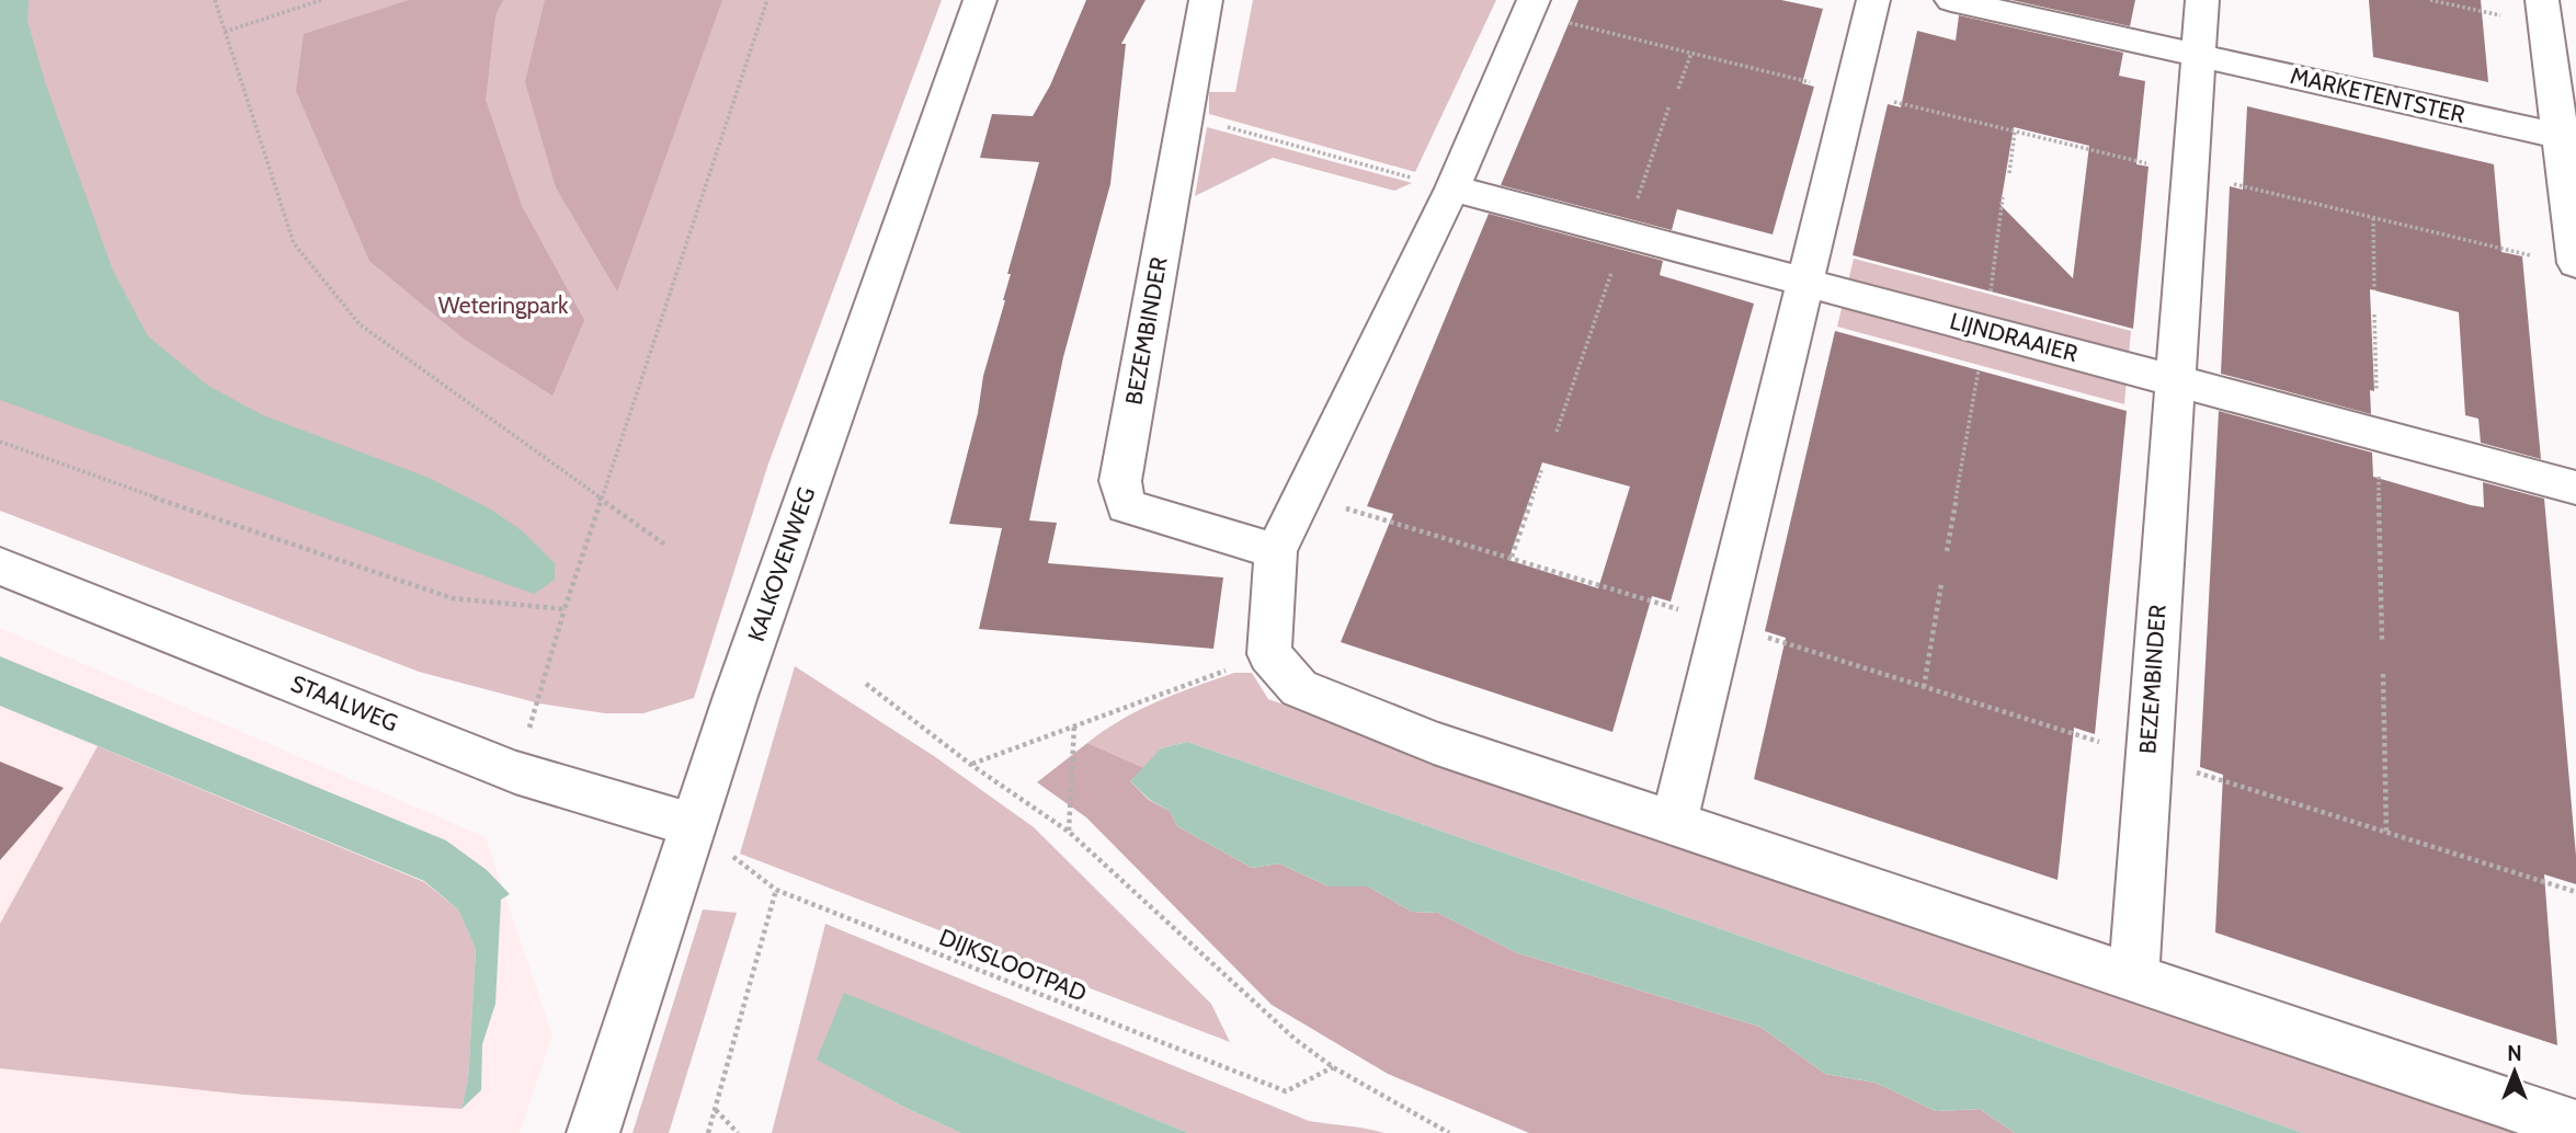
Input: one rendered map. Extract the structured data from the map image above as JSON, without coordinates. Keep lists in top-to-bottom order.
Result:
{
  "streets": {
    "street": [
      "MARKETENTSTER",
      "BEZEMBINDER",
      "LIJNDRAAIER",
      "KALKOVENWEG",
      "STAALWEG"
    ],
    "path": ["DIJKSLOOTPAD"]
  },
  "crossings": [
    ["BEZEMBINDER", "LIJNDRAAIER"],
    ["KALKOVENWEG", "STAALWEG"],
    ["KALKOVENWEG", "DIJKSLOOTPAD"],
    ["STAALWEG", "DIJKSLOOTPAD"]
  ],
  "parks": ["Weteringpark"],
  "north": "top"
}
